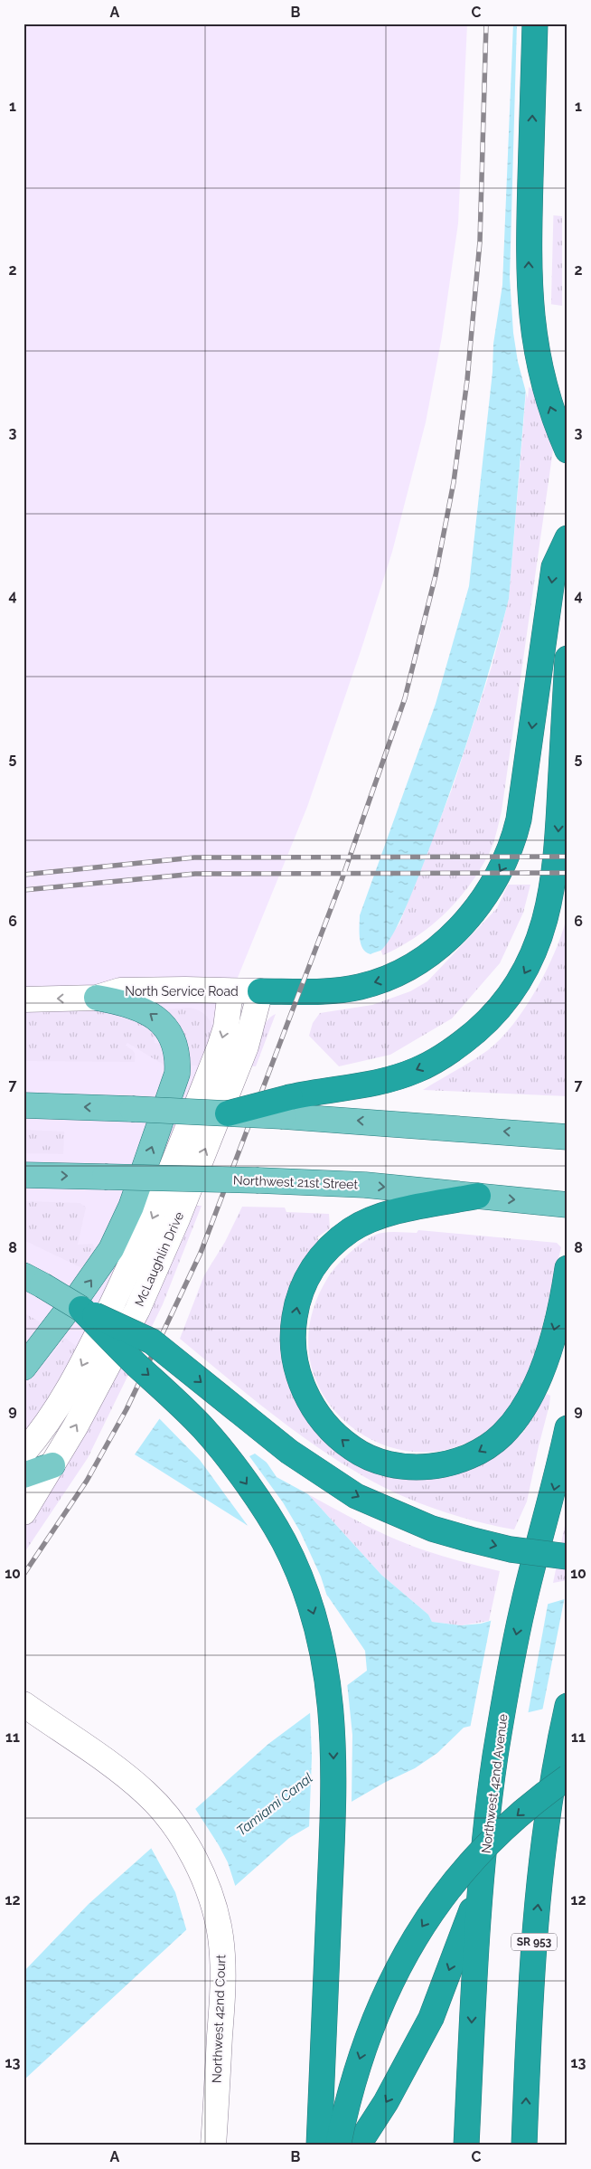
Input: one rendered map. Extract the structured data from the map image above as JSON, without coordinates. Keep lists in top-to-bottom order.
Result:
{
  "streets": {
    "highway": ["Northwest 42nd Avenue", "SR 953"],
    "main road": ["Northwest 21st Street"],
    "street": ["North Service Road", "McLaughlin Drive", "Northwest 42nd Court"]
  },
  "crossings": [
    ["North Service Road", "McLaughlin Drive"]
  ],
  "water": ["Tamiami Canal"],
  "grid": {
    "columns": ["A", "B", "C"],
    "rows": [
      "1",
      "2",
      "3",
      "4",
      "5",
      "6",
      "7",
      "8",
      "9",
      "10",
      "11",
      "12",
      "13"
    ]
  }
}
